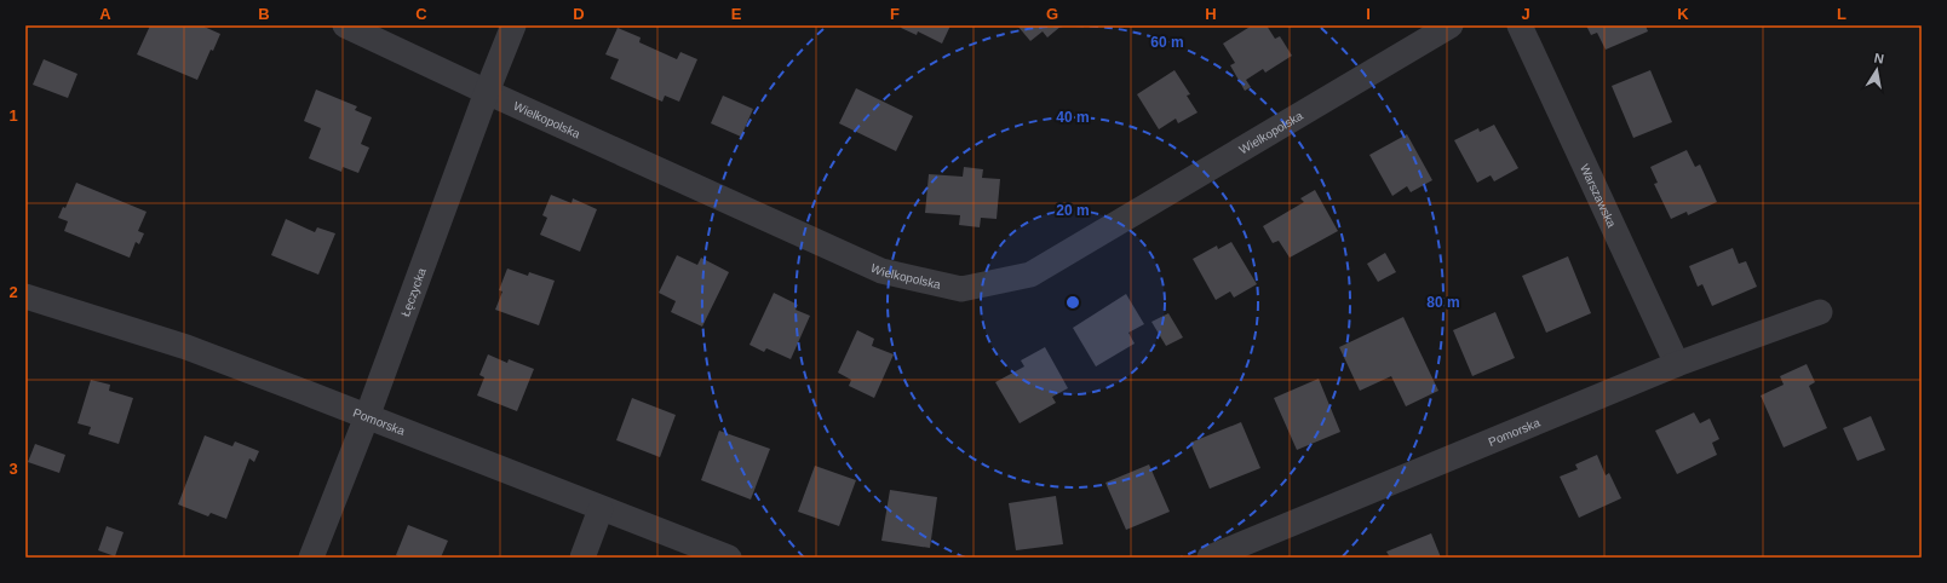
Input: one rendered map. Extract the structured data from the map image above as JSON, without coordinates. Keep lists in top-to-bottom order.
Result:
{
  "streets": {
    "street": [
      "Wielkopolska",
      "Warszawska",
      "Łęczycka",
      "Pomorska"
    ]
  },
  "crossings": [
    ["Wielkopolska", "Łęczycka"],
    ["Warszawska", "Pomorska"],
    ["Łęczycka", "Pomorska"]
  ],
  "north": "top",
  "grid": {
    "columns": [
      "A",
      "B",
      "C",
      "D",
      "E",
      "F",
      "G",
      "H",
      "I",
      "J",
      "K",
      "L"
    ],
    "rows": ["1", "2", "3"]
  },
  "rings": [
    "60 m",
    "40 m",
    "20 m",
    "80 m"
  ]
}
